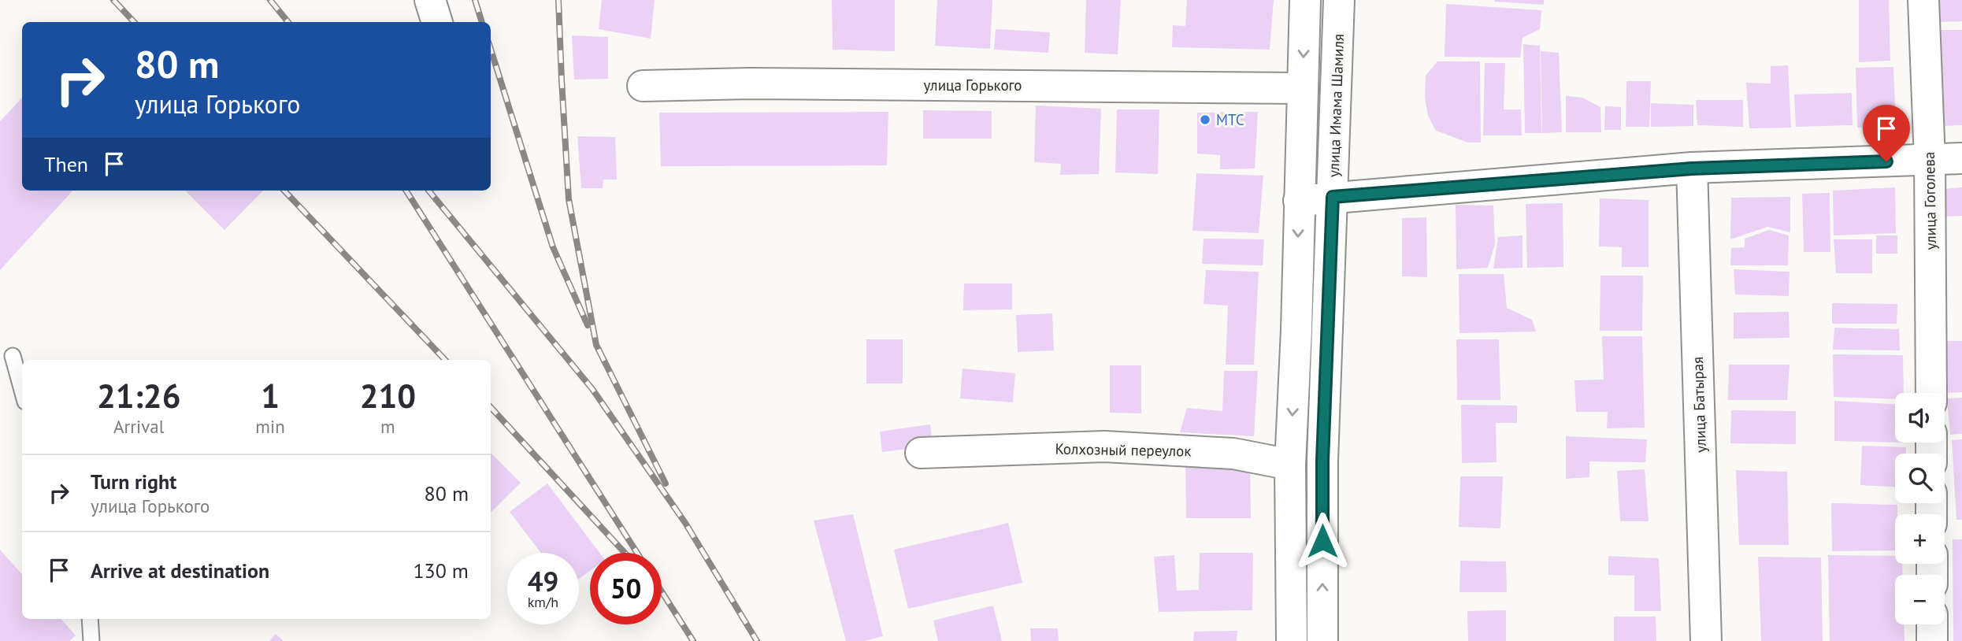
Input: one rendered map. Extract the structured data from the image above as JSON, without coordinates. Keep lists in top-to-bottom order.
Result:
{
  "streets": {
    "street": [
      "улица Горького",
      "улица Имама Шамиля",
      "улица Гоголева",
      "улица Батырая",
      "Колхозный переулок"
    ]
  },
  "places": ["МТС"],
  "page": {
    "turn": ["80 m", "улица Горького"],
    "then": "Then",
    "eta": [
      "21:26",
      "Arrival",
      "1",
      "min",
      "210",
      "m"
    ],
    "map_buttons": ["+", "−"],
    "list": [
      {
        "name": "Turn right",
        "note": "улица Горького",
        "value": "80 m"
      },
      {
        "name": "Arrive at destination",
        "value": "130 m"
      }
    ],
    "speed": "49 km/h",
    "limit": "50"
  }
}
